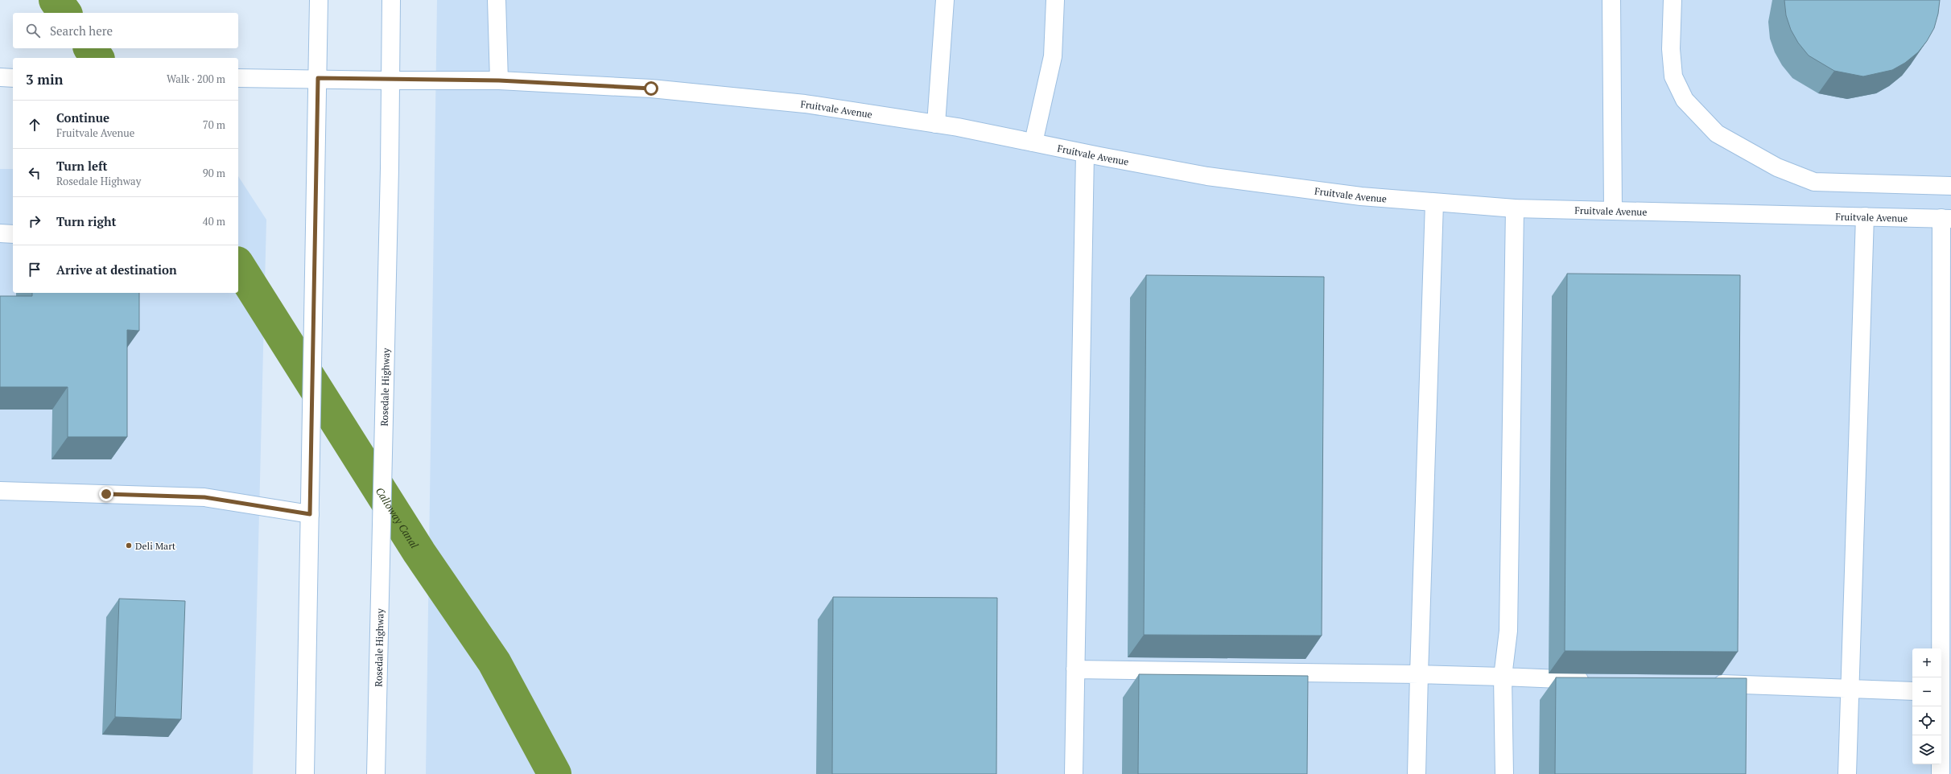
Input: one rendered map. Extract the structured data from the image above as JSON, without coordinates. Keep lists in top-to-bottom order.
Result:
{
  "streets": {
    "main road": ["Fruitvale Avenue", "Rosedale Highway"]
  },
  "crossings": [
    ["Fruitvale Avenue", "Rosedale Highway"]
  ],
  "water": ["Calloway Canal"],
  "places": ["Deli Mart"],
  "page": {
    "search": "Search here",
    "heading": ["3 min", "Walk · 200 m"],
    "list": [
      ["Continue", "Fruitvale Avenue", "70 m"],
      ["Turn left", "Rosedale Highway", "90 m"],
      ["Turn right", "40 m"],
      "Arrive at destination"
    ],
    "map_buttons": ["+", "−"]
  }
}
